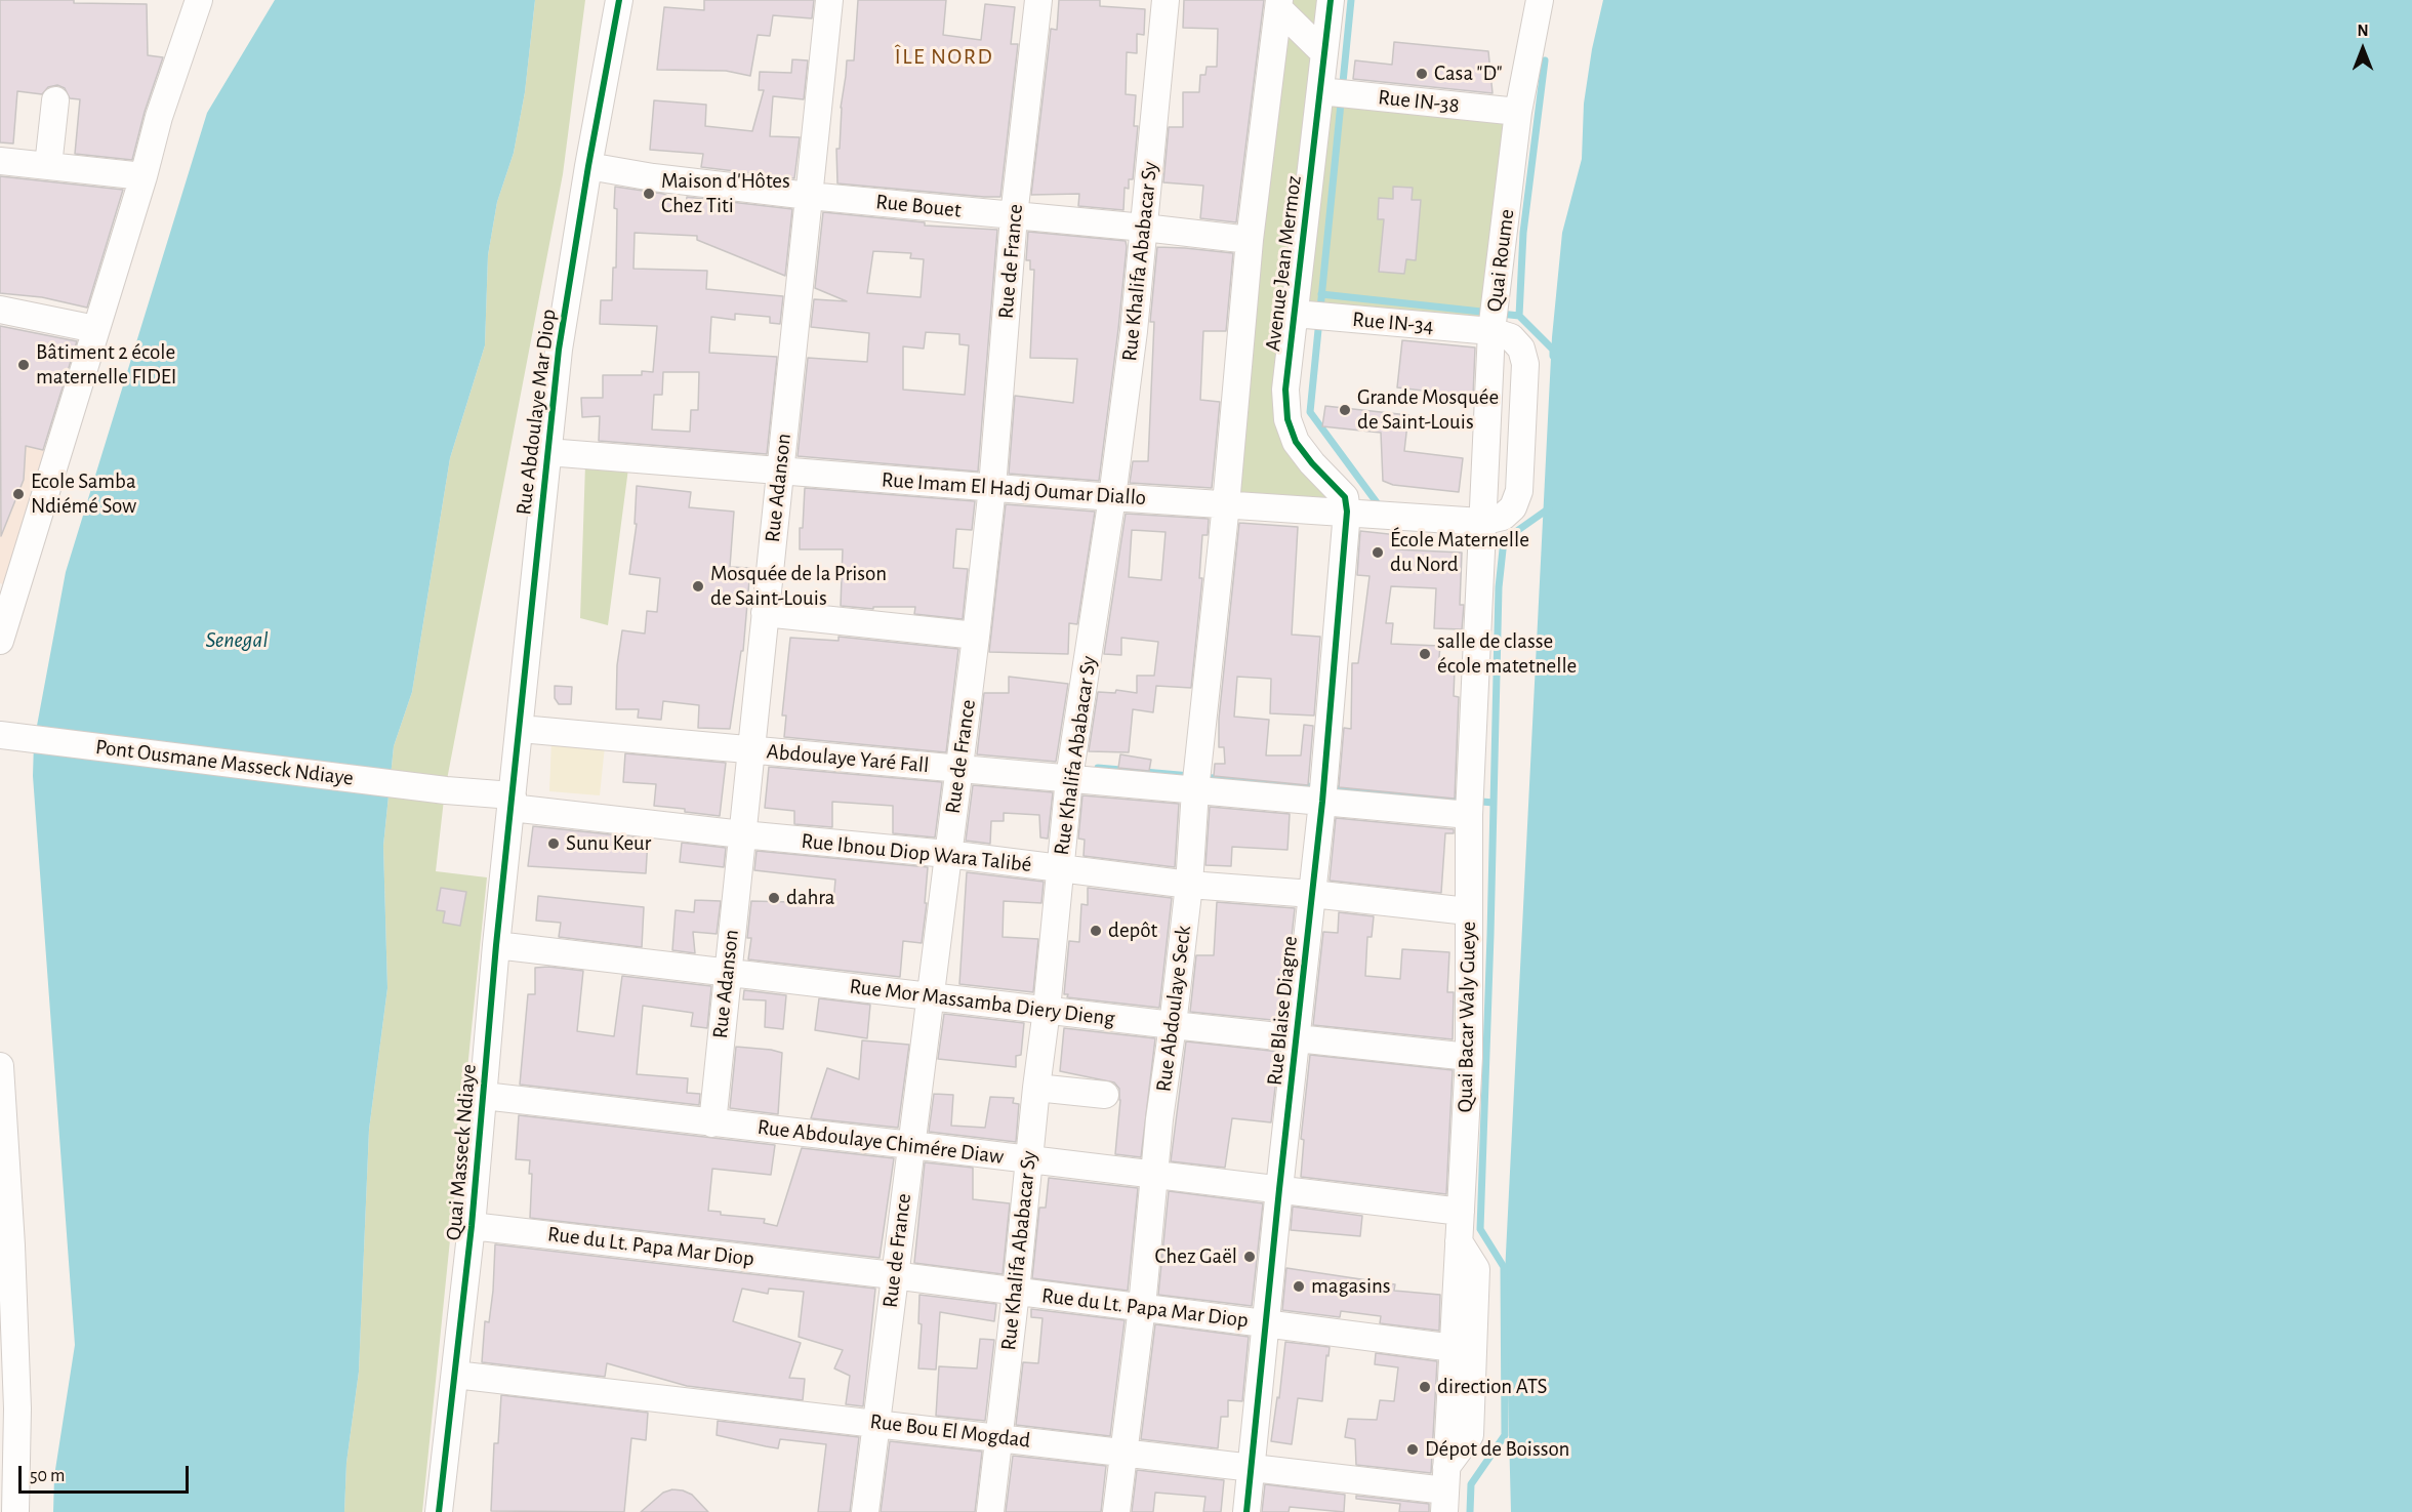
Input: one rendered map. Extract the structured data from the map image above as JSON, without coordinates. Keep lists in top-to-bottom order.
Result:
{
  "streets": {
    "street": [
      "Rue IN-38",
      "Rue Bouet",
      "Quai Roume",
      "Rue de France",
      "Rue Khalifa Ababacar Sy",
      "Avenue Jean Mermoz",
      "Rue IN-34",
      "Rue Abdoulaye Mar Diop",
      "Rue Adanson",
      "Rue Imam El Hadj Oumar Diallo",
      "Abdoulaye Yaré Fall",
      "Pont Ousmane Masseck Ndiaye",
      "Rue Ibnou Diop Wara Talibé",
      "Rue Mor Massamba Diery Dieng",
      "Rue Abdoulaye Seck",
      "Rue Blaise Diagne",
      "Quai Bacar Waly Gueye",
      "Rue Abdoulaye Chimére Diaw",
      "Quai Masseck Ndiaye",
      "Rue du Lt. Papa Mar Diop",
      "Rue Bou El Mogdad"
    ]
  },
  "crossings": [
    ["Rue IN-38", "Quai Roume"],
    ["Rue IN-38", "Avenue Jean Mermoz"],
    ["Rue Bouet", "Rue de France"],
    ["Rue Bouet", "Rue Khalifa Ababacar Sy"],
    ["Rue Bouet", "Avenue Jean Mermoz"],
    ["Rue Bouet", "Rue Abdoulaye Mar Diop"],
    ["Rue Bouet", "Rue Adanson"],
    ["Quai Roume", "Rue IN-34"],
    ["Quai Roume", "Rue Imam El Hadj Oumar Diallo"],
    ["Quai Roume", "Quai Bacar Waly Gueye"],
    ["Rue de France", "Rue Imam El Hadj Oumar Diallo"],
    ["Rue de France", "Abdoulaye Yaré Fall"],
    ["Rue de France", "Rue Ibnou Diop Wara Talibé"],
    ["Rue de France", "Rue Mor Massamba Diery Dieng"],
    ["Rue de France", "Rue Abdoulaye Chimére Diaw"],
    ["Rue de France", "Rue du Lt. Papa Mar Diop"],
    ["Rue de France", "Rue Bou El Mogdad"],
    ["Rue Khalifa Ababacar Sy", "Rue Imam El Hadj Oumar Diallo"],
    ["Rue Khalifa Ababacar Sy", "Abdoulaye Yaré Fall"],
    ["Rue Khalifa Ababacar Sy", "Rue Ibnou Diop Wara Talibé"],
    ["Rue Khalifa Ababacar Sy", "Rue Mor Massamba Diery Dieng"],
    ["Rue Khalifa Ababacar Sy", "Rue Abdoulaye Chimére Diaw"],
    ["Rue Khalifa Ababacar Sy", "Rue du Lt. Papa Mar Diop"],
    ["Rue Khalifa Ababacar Sy", "Rue Bou El Mogdad"],
    ["Avenue Jean Mermoz", "Rue IN-34"],
    ["Avenue Jean Mermoz", "Rue Imam El Hadj Oumar Diallo"],
    ["Avenue Jean Mermoz", "Rue Abdoulaye Seck"],
    ["Avenue Jean Mermoz", "Rue Blaise Diagne"],
    ["Rue Abdoulaye Mar Diop", "Rue Imam El Hadj Oumar Diallo"],
    ["Rue Abdoulaye Mar Diop", "Abdoulaye Yaré Fall"],
    ["Rue Abdoulaye Mar Diop", "Pont Ousmane Masseck Ndiaye"],
    ["Rue Abdoulaye Mar Diop", "Rue Ibnou Diop Wara Talibé"],
    ["Rue Abdoulaye Mar Diop", "Quai Masseck Ndiaye"],
    ["Rue Adanson", "Rue Imam El Hadj Oumar Diallo"],
    ["Rue Adanson", "Abdoulaye Yaré Fall"],
    ["Rue Adanson", "Rue Ibnou Diop Wara Talibé"],
    ["Rue Adanson", "Rue Mor Massamba Diery Dieng"],
    ["Rue Adanson", "Rue Abdoulaye Chimére Diaw"],
    ["Rue Imam El Hadj Oumar Diallo", "Rue Abdoulaye Seck"],
    ["Rue Imam El Hadj Oumar Diallo", "Rue Blaise Diagne"],
    ["Rue Imam El Hadj Oumar Diallo", "Quai Bacar Waly Gueye"],
    ["Abdoulaye Yaré Fall", "Rue Abdoulaye Seck"],
    ["Abdoulaye Yaré Fall", "Rue Blaise Diagne"],
    ["Abdoulaye Yaré Fall", "Quai Bacar Waly Gueye"],
    ["Pont Ousmane Masseck Ndiaye", "Rue Ibnou Diop Wara Talibé"],
    ["Pont Ousmane Masseck Ndiaye", "Quai Masseck Ndiaye"],
    ["Rue Ibnou Diop Wara Talibé", "Rue Abdoulaye Seck"],
    ["Rue Ibnou Diop Wara Talibé", "Rue Blaise Diagne"],
    ["Rue Ibnou Diop Wara Talibé", "Quai Bacar Waly Gueye"],
    ["Rue Ibnou Diop Wara Talibé", "Quai Masseck Ndiaye"],
    ["Rue Mor Massamba Diery Dieng", "Rue Abdoulaye Seck"],
    ["Rue Mor Massamba Diery Dieng", "Rue Blaise Diagne"],
    ["Rue Mor Massamba Diery Dieng", "Quai Bacar Waly Gueye"],
    ["Rue Mor Massamba Diery Dieng", "Quai Masseck Ndiaye"],
    ["Rue Abdoulaye Seck", "Rue Abdoulaye Chimére Diaw"],
    ["Rue Abdoulaye Seck", "Rue du Lt. Papa Mar Diop"],
    ["Rue Abdoulaye Seck", "Rue Bou El Mogdad"],
    ["Rue Blaise Diagne", "Rue Abdoulaye Chimére Diaw"],
    ["Rue Blaise Diagne", "Rue du Lt. Papa Mar Diop"],
    ["Rue Blaise Diagne", "Rue Bou El Mogdad"],
    ["Quai Bacar Waly Gueye", "Rue Abdoulaye Chimére Diaw"],
    ["Quai Bacar Waly Gueye", "Rue du Lt. Papa Mar Diop"],
    ["Quai Bacar Waly Gueye", "Rue Bou El Mogdad"],
    ["Rue Abdoulaye Chimére Diaw", "Quai Masseck Ndiaye"],
    ["Quai Masseck Ndiaye", "Rue du Lt. Papa Mar Diop"],
    ["Quai Masseck Ndiaye", "Rue Bou El Mogdad"]
  ],
  "districts": ["ÎLE NORD"],
  "water": ["Senegal"],
  "places": [
    "Casa \"D\"",
    "Maison d'Hôtes Chez Titi",
    "Bâtiment 2 école maternelle FIDEI",
    "Grande Mosquée de Saint-Louis",
    "Ecole Samba Ndiémé Sow",
    "École Maternelle du Nord",
    "Mosquée de la Prison de Saint-Louis",
    "salle de classe école matetnelle",
    "Sunu Keur",
    "dahra",
    "depôt",
    "Chez Gaël",
    "magasins",
    "direction ATS",
    "Dépot de Boisson"
  ],
  "scale_bar": "50 m",
  "north": "top"
}
